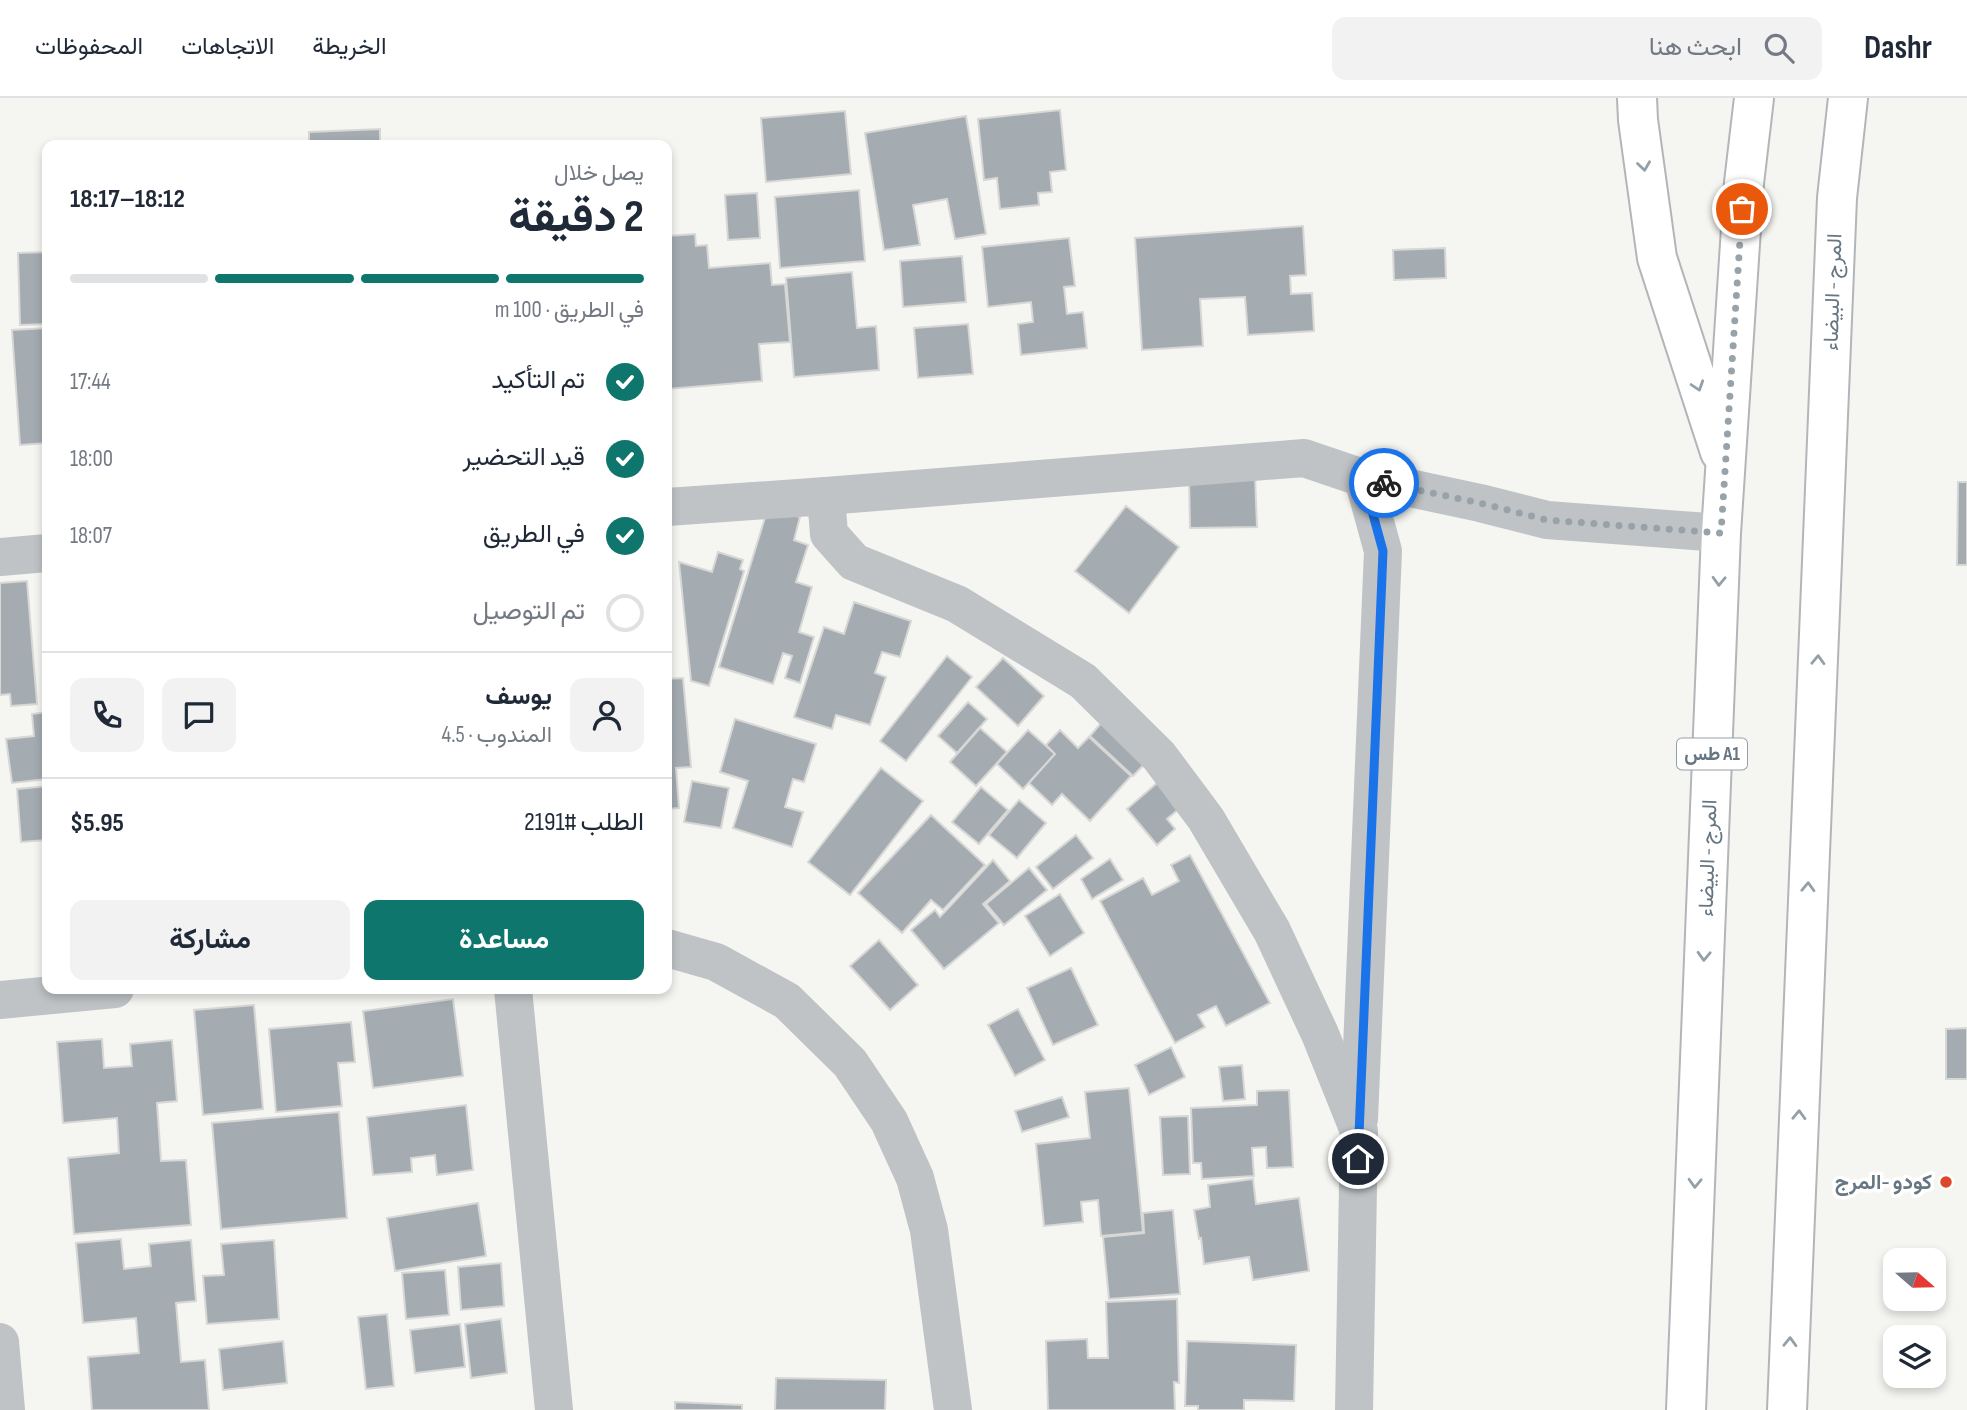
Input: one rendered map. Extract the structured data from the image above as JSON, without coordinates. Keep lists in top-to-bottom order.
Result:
{
  "streets": {
    "highway": ["المرج - البيضاء", "طس A1"]
  },
  "places": ["كودو -المرج"],
  "north": "right",
  "page": {
    "header": "Dashr",
    "search": "ابحث هنا",
    "nav": ["الخريطة", "الاتجاهات", "المحفوظات"],
    "heading": ["2 دقيقة", "يصل خلال", "18:12–18:17"],
    "panel": [
      "يوسف",
      "المندوب · 4.5",
      "الطلب #2191",
      "$5.95"
    ],
    "bar": "في الطريق · 100 m",
    "list": [
      ["تم التأكيد", "17:44"],
      ["قيد التحضير", "18:00"],
      ["في الطريق", "18:07"],
      "تم التوصيل"
    ],
    "buttons": ["مساعدة", "مشاركة"]
  }
}
